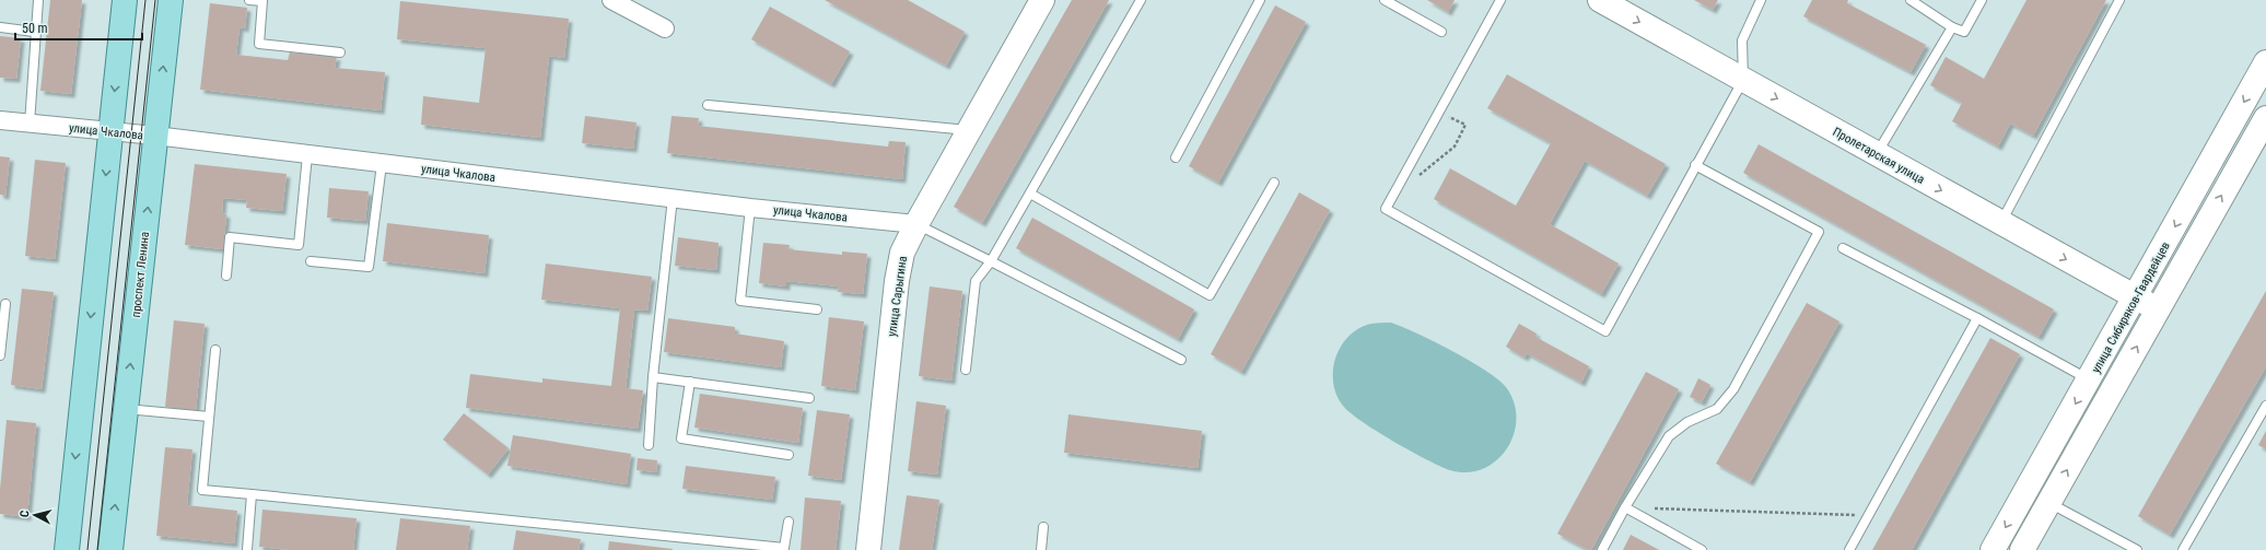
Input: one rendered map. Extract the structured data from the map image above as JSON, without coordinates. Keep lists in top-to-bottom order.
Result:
{
  "streets": {
    "main road": ["проспект Ленина"],
    "street": [
      "улица Чкалова",
      "Пролетарская улица",
      "улица Сарыгина",
      "улица Сибиряков-Гвардейцев"
    ]
  },
  "crossings": [
    ["улица Чкалова", "проспект Ленина"],
    ["улица Чкалова", "улица Сарыгина"],
    ["Пролетарская улица", "улица Сибиряков-Гвардейцев"]
  ],
  "one_way": ["Пролетарская улица"],
  "scale_bar": "50 m",
  "north": "left"
}
